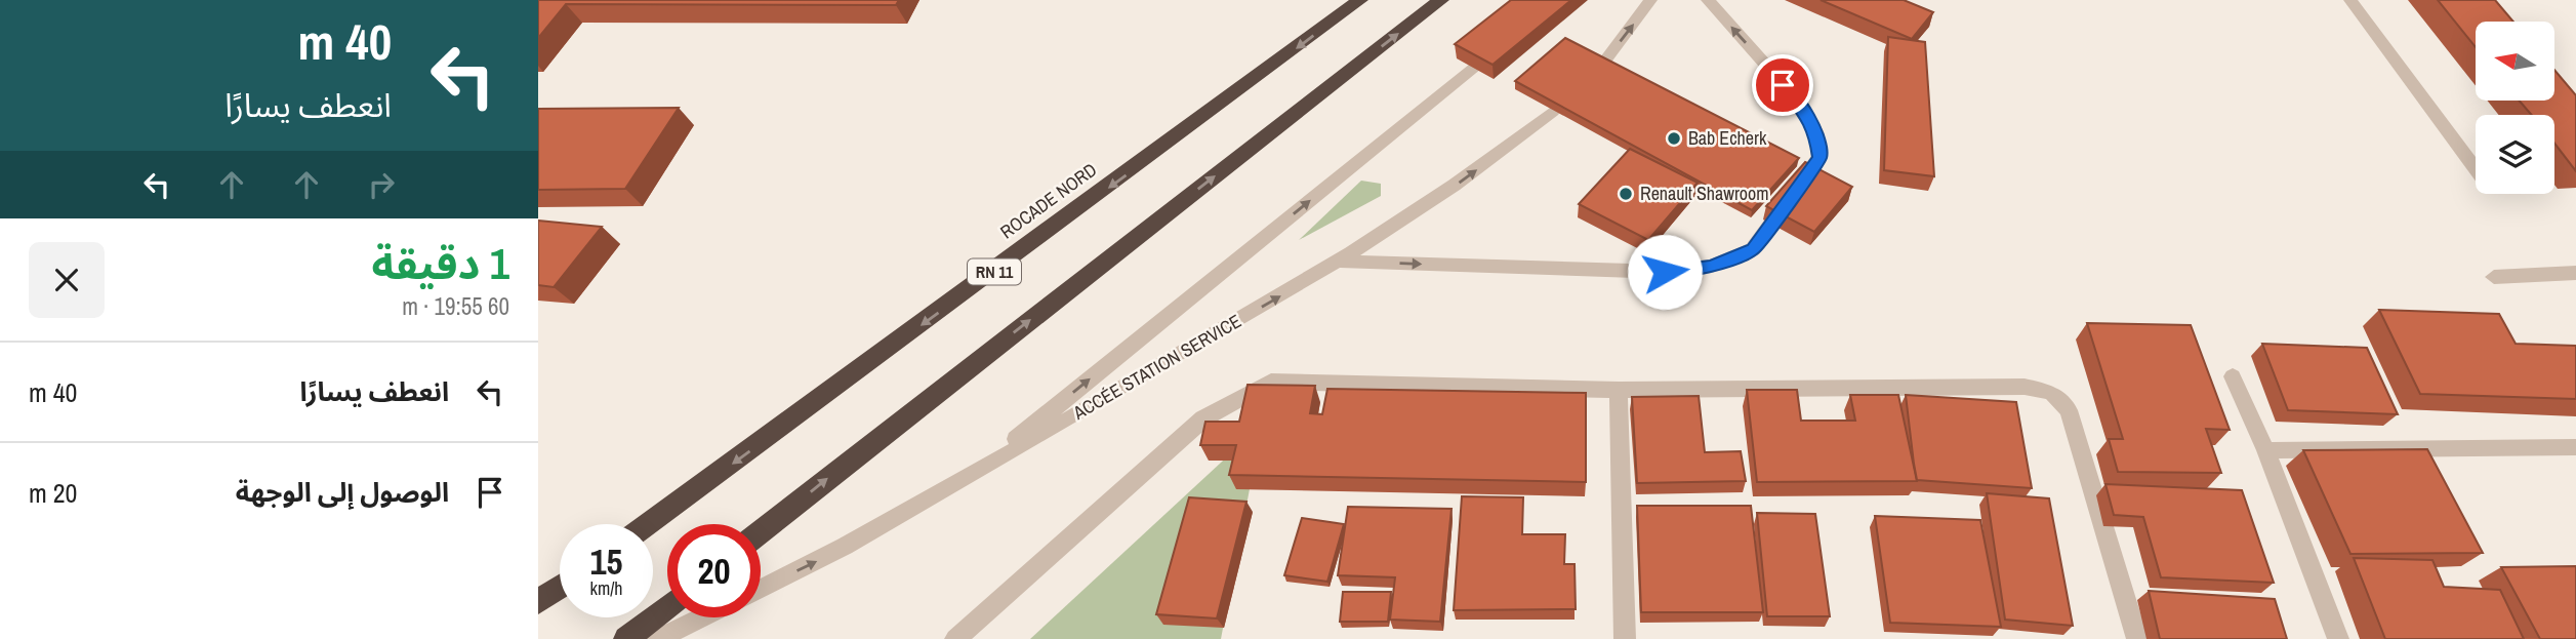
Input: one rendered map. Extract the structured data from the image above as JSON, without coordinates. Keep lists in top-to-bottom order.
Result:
{
  "streets": {
    "highway": ["ROCADE NORD", "RN 11"],
    "street": ["ACCÉE STATION SERVICE"]
  },
  "places": ["Bab Echerk", "Renault Shawroom"],
  "north": "left",
  "page": {
    "turn": ["40 m", "انعطف يسارًا"],
    "heading": ["1 دقيقة", "60 m · 19:55"],
    "list": [
      {
        "name": "انعطف يسارًا",
        "value": "40 m"
      },
      {
        "name": "الوصول إلى الوجهة",
        "value": "20 m"
      }
    ],
    "speed": "15 km/h",
    "limit": "20"
  }
}
